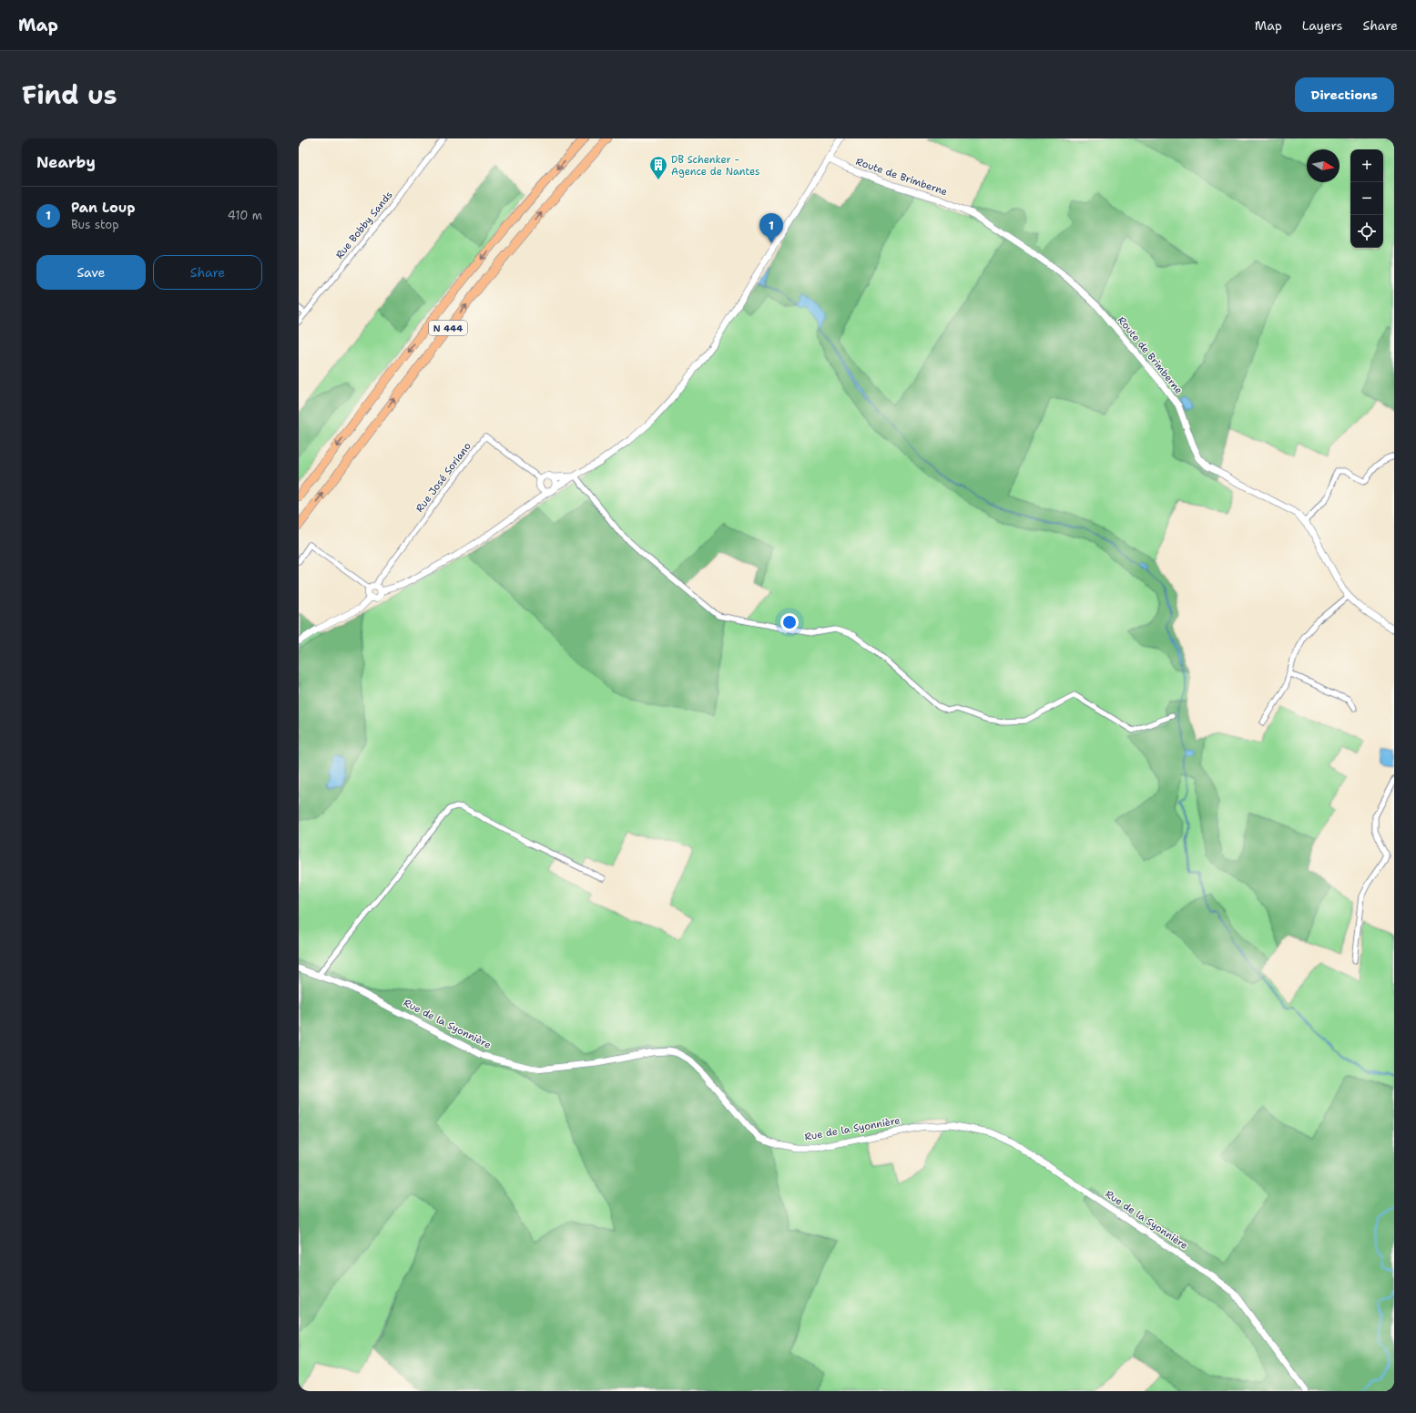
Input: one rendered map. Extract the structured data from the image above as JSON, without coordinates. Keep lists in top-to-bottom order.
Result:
{
  "streets": {
    "highway": ["N 444"],
    "street": [
      "Route de Brimberne",
      "Rue Bobby Sands",
      "Rue José Soriano",
      "Rue de la Syonnière"
    ]
  },
  "places": {
    "building": ["DB Schenker - Agence de Nantes"]
  },
  "north": "right",
  "page": {
    "header": "Map",
    "nav": ["Map", "Layers", "Share"],
    "title": "Find us",
    "buttons": [
      "Directions",
      ["Save", "Share"]
    ],
    "heading": "Nearby",
    "map_buttons": ["+", "−"],
    "list": [
      {
        "mark": "1",
        "name": "Pan Loup",
        "note": "Bus stop",
        "value": "410 m"
      }
    ],
    "pins": "1"
  }
}
